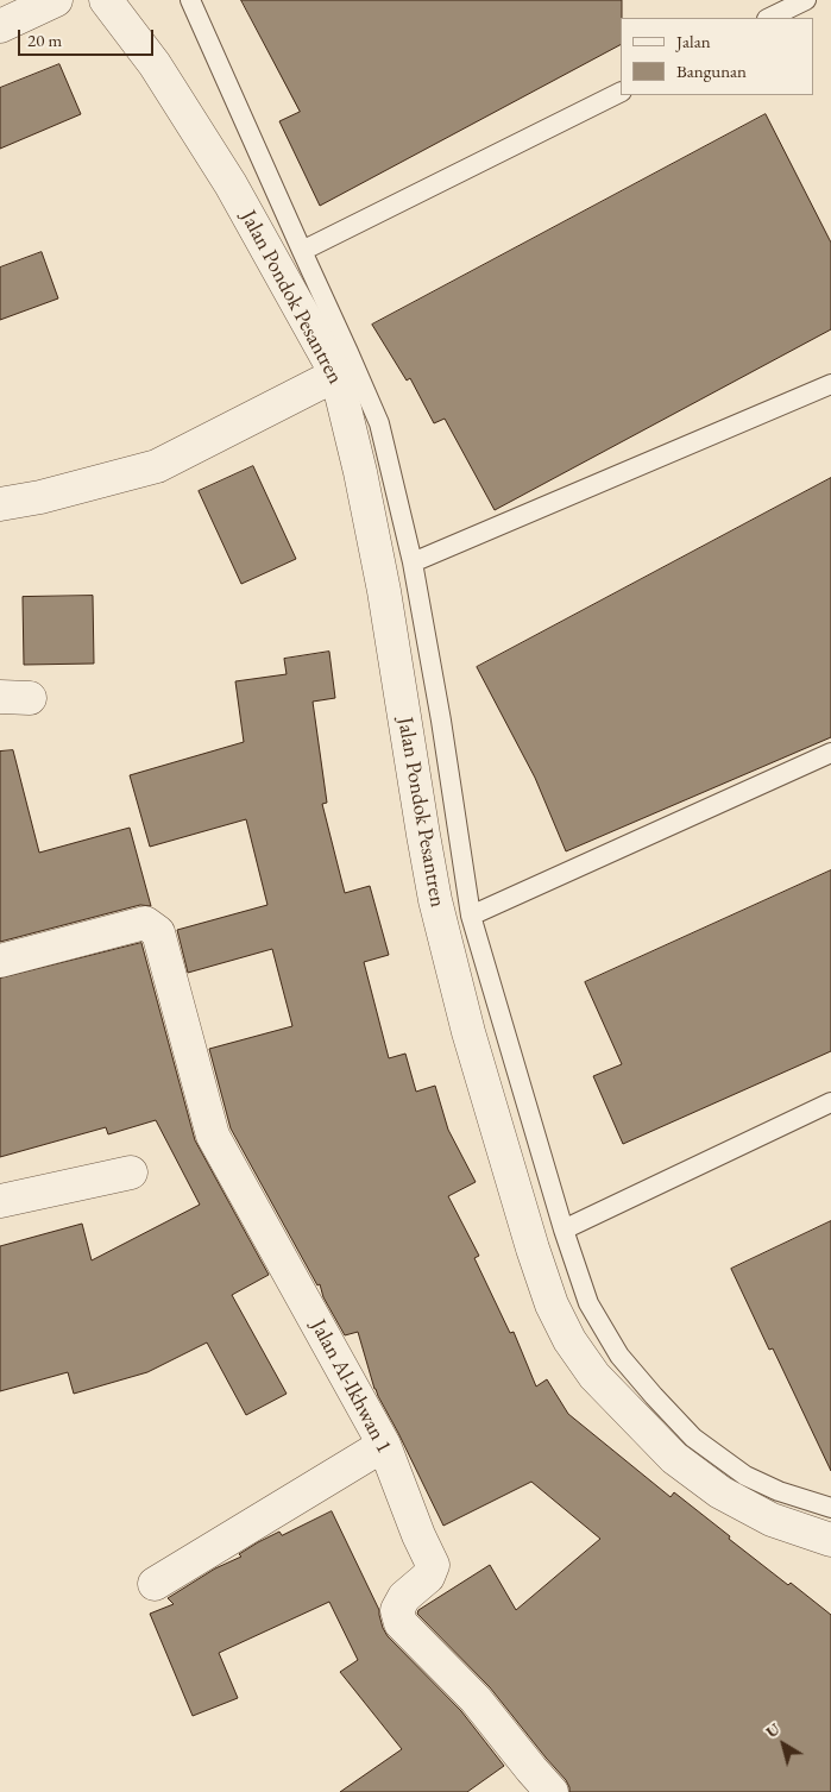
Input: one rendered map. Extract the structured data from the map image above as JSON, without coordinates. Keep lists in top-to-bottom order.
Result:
{
  "streets": {
    "street": ["Jalan Pondok Pesantren", "Jalan Al-Ikhwan 1"]
  },
  "legend": ["Jalan", "Bangunan"],
  "scale_bar": "20 m",
  "north": "top left"
}
